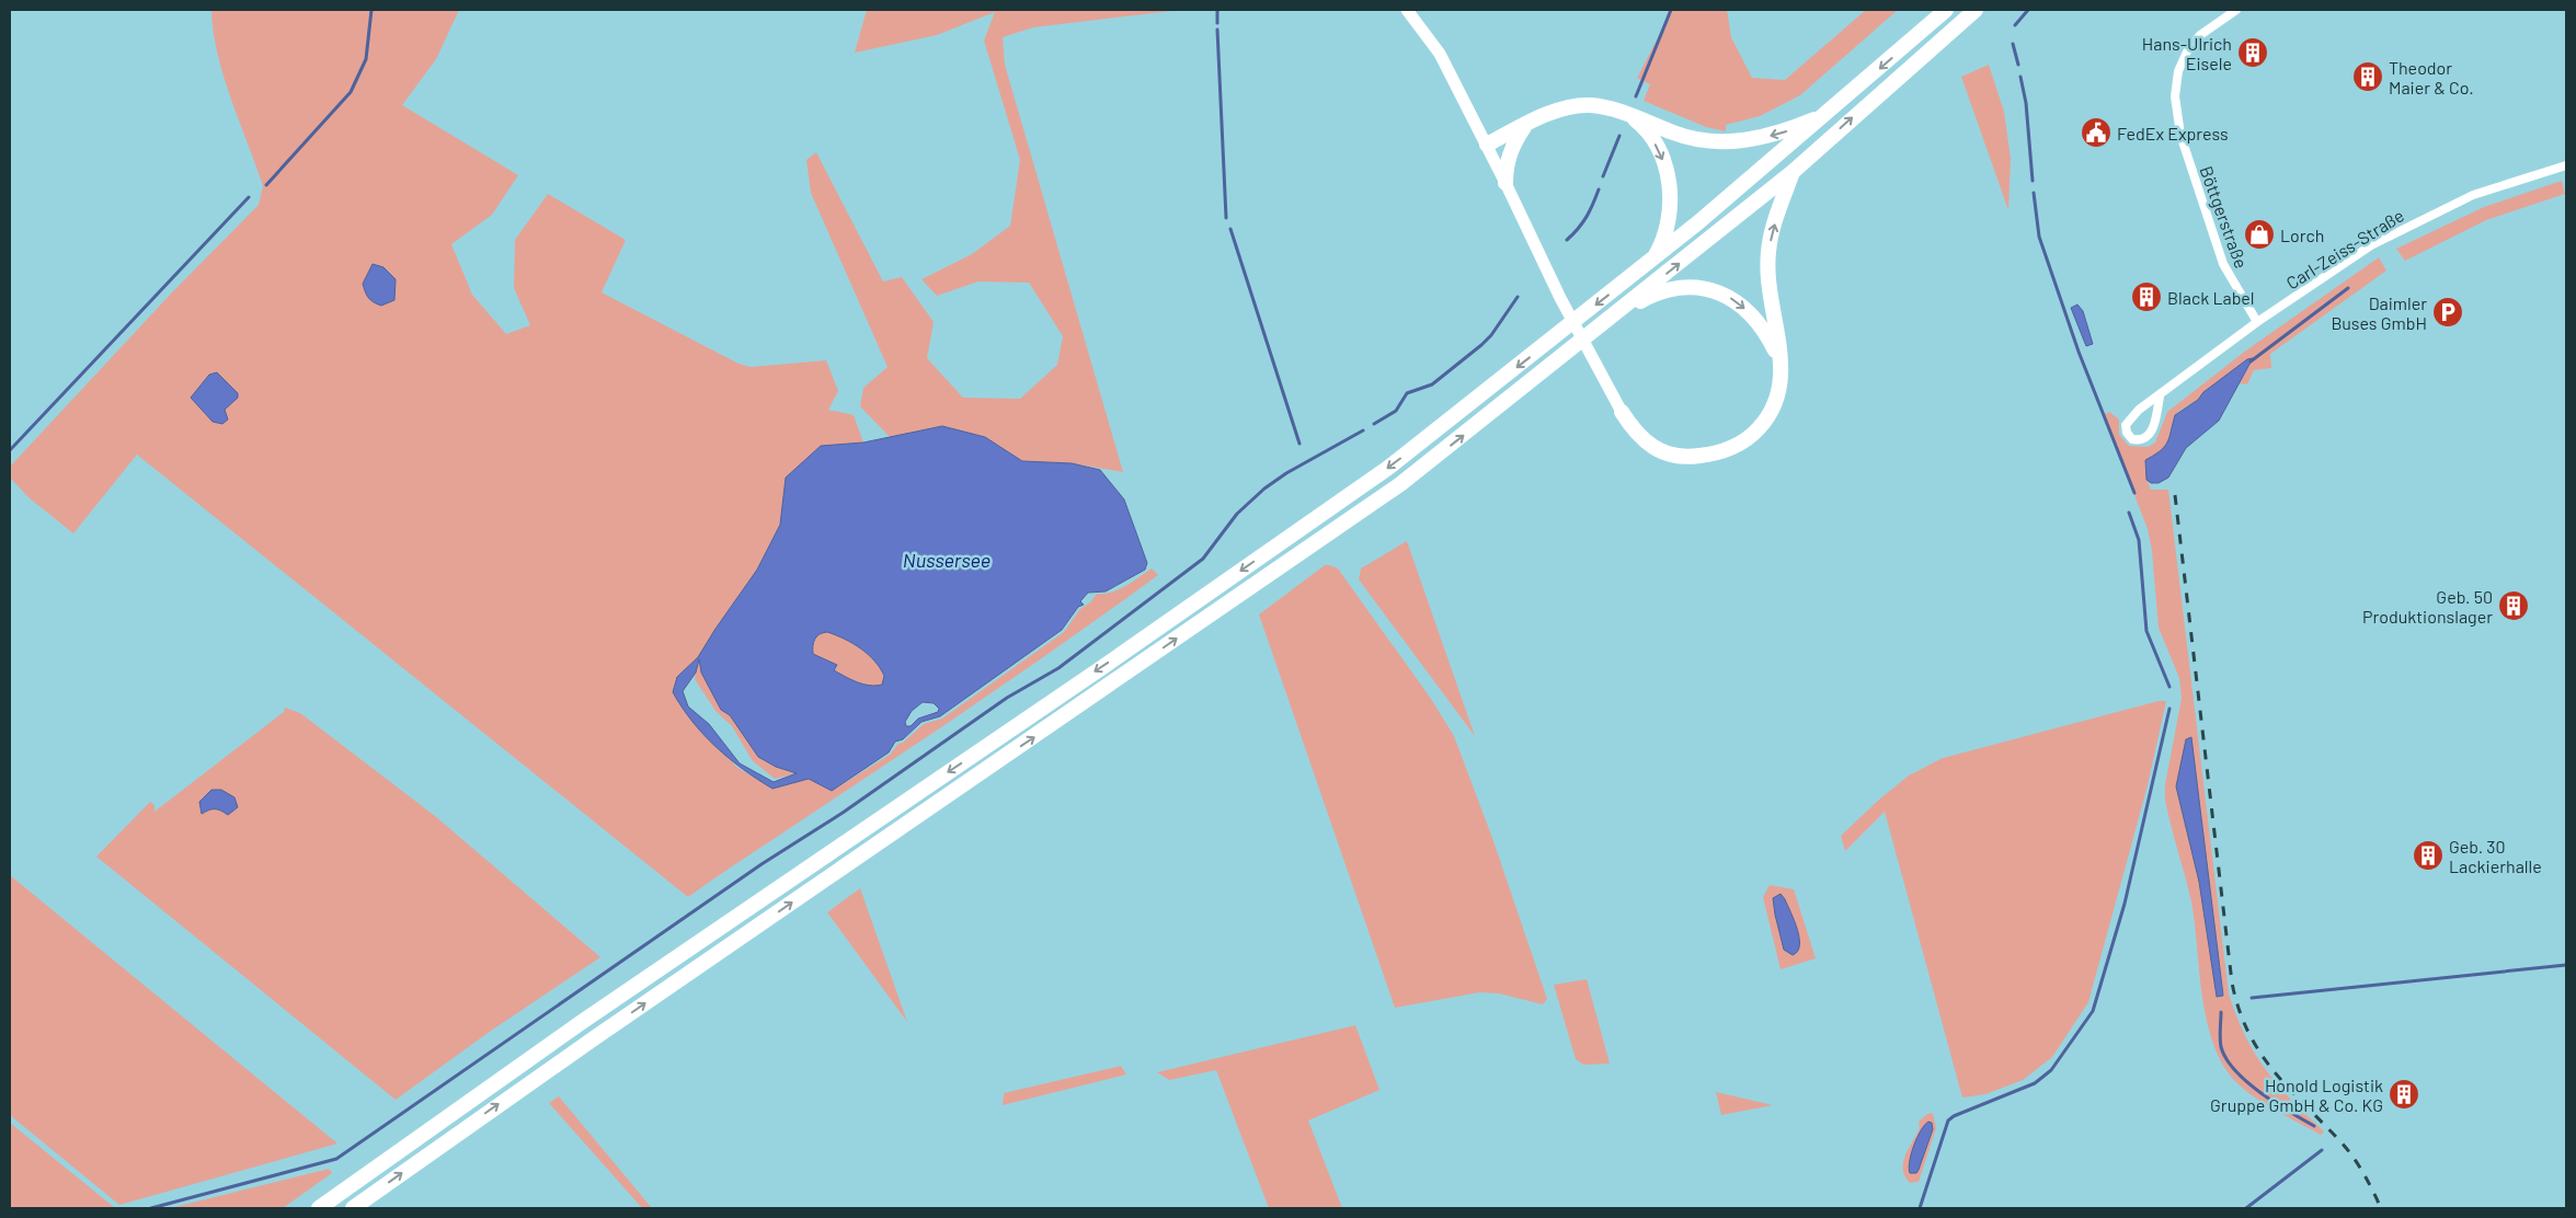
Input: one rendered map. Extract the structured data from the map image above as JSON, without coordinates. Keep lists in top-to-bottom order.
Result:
{
  "streets": {
    "street": ["Böttgerstraße", "Carl-Zeiss-Straße"]
  },
  "crossings": [
    ["Böttgerstraße", "Carl-Zeiss-Straße"]
  ],
  "water": ["Nussersee"],
  "places": {
    "building": [
      "Hans-Ulrich Eisele",
      "Theodor Maier & Co.",
      "Black Label",
      "Geb. 50 Produktionslager",
      "Geb. 30 Lackierhalle",
      "Honold Logistik Gruppe GmbH & Co. KG"
    ],
    "public building": ["FedEx Express"],
    "shop": ["Lorch"],
    "parking": ["Daimler Buses GmbH"]
  }
}
